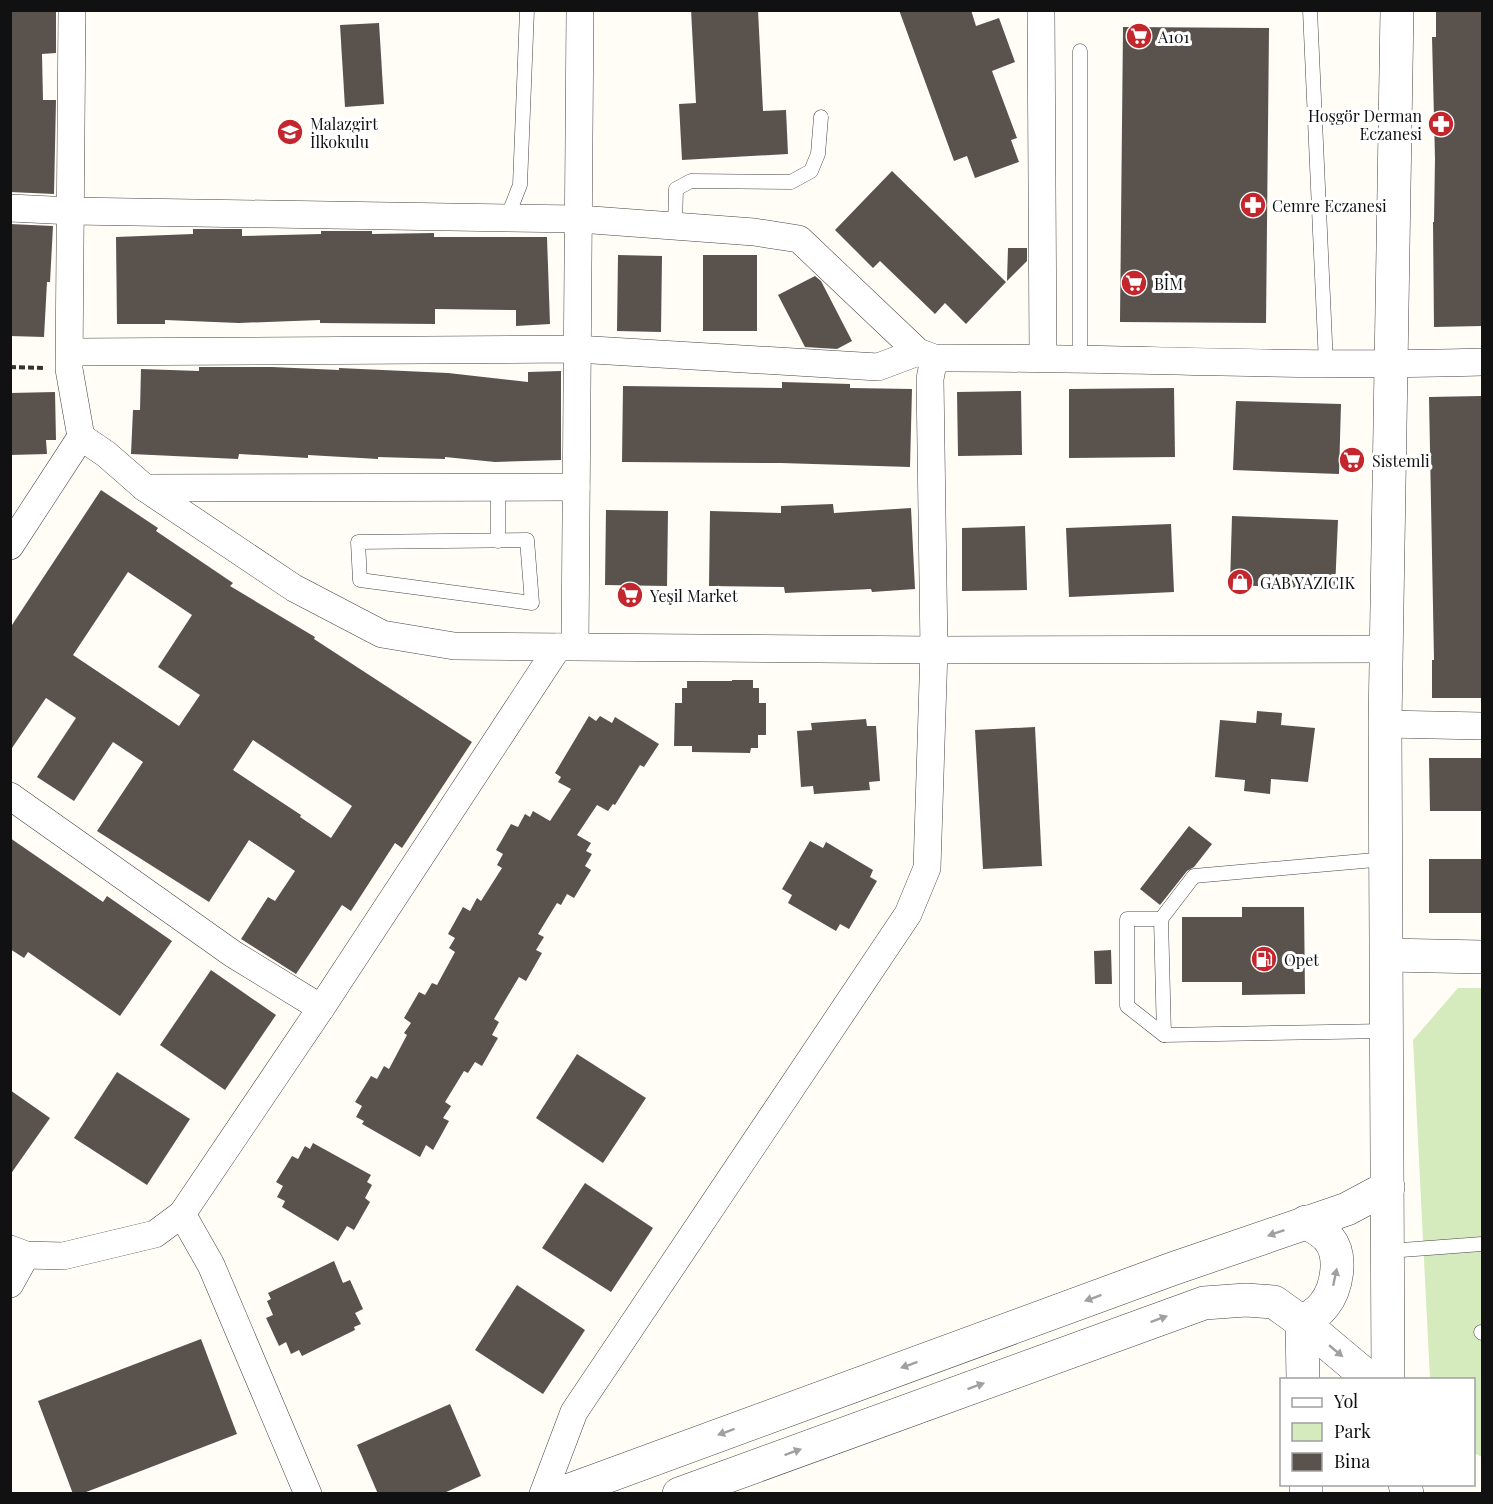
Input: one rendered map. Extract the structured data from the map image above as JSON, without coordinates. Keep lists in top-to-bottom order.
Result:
{
  "places": {
    "supermarket": [
      "A101",
      "BİM",
      "Sistemli",
      "Yeşil Market"
    ],
    "pharmacy": ["Hoşgör Derman Eczanesi", "Cemre Eczanesi"],
    "school or university": ["Malazgirt İlkokulu"],
    "shop": ["GAB YAZICIK"],
    "fuel station": ["Opet"]
  },
  "legend": ["Yol", "Park", "Bina"]
}
